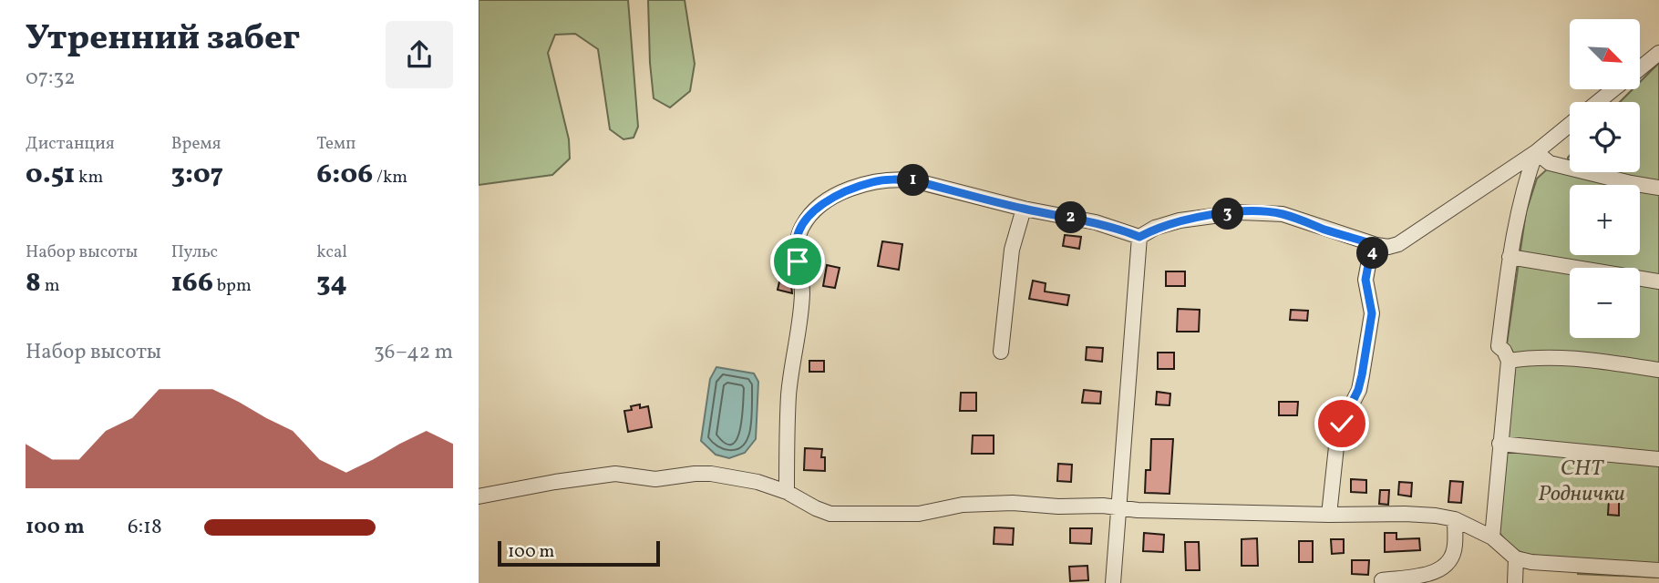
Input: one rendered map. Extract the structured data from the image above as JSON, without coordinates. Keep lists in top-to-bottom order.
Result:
{
  "parks": ["СНТ Роднички"],
  "scale_bar": "100 m",
  "north": "bottom right",
  "page": {
    "heading": ["Утренний забег", "07:32"],
    "map_buttons": ["+", "−"],
    "stats": [
      ["Дистанция", "0.51 km"],
      ["Время", "3:07"],
      ["Темп", "6:06 /km"],
      ["Набор высоты", "8 m"],
      ["Пульс", "166 bpm"],
      ["kcal", "34"]
    ],
    "pins": [
      "1",
      "3",
      "2",
      "4"
    ],
    "chart": ["Набор высоты", "36–42 m"],
    "list": [
      {
        "name": "100 m",
        "note": "6:18"
      }
    ],
    "scale": "100 m"
  }
}
